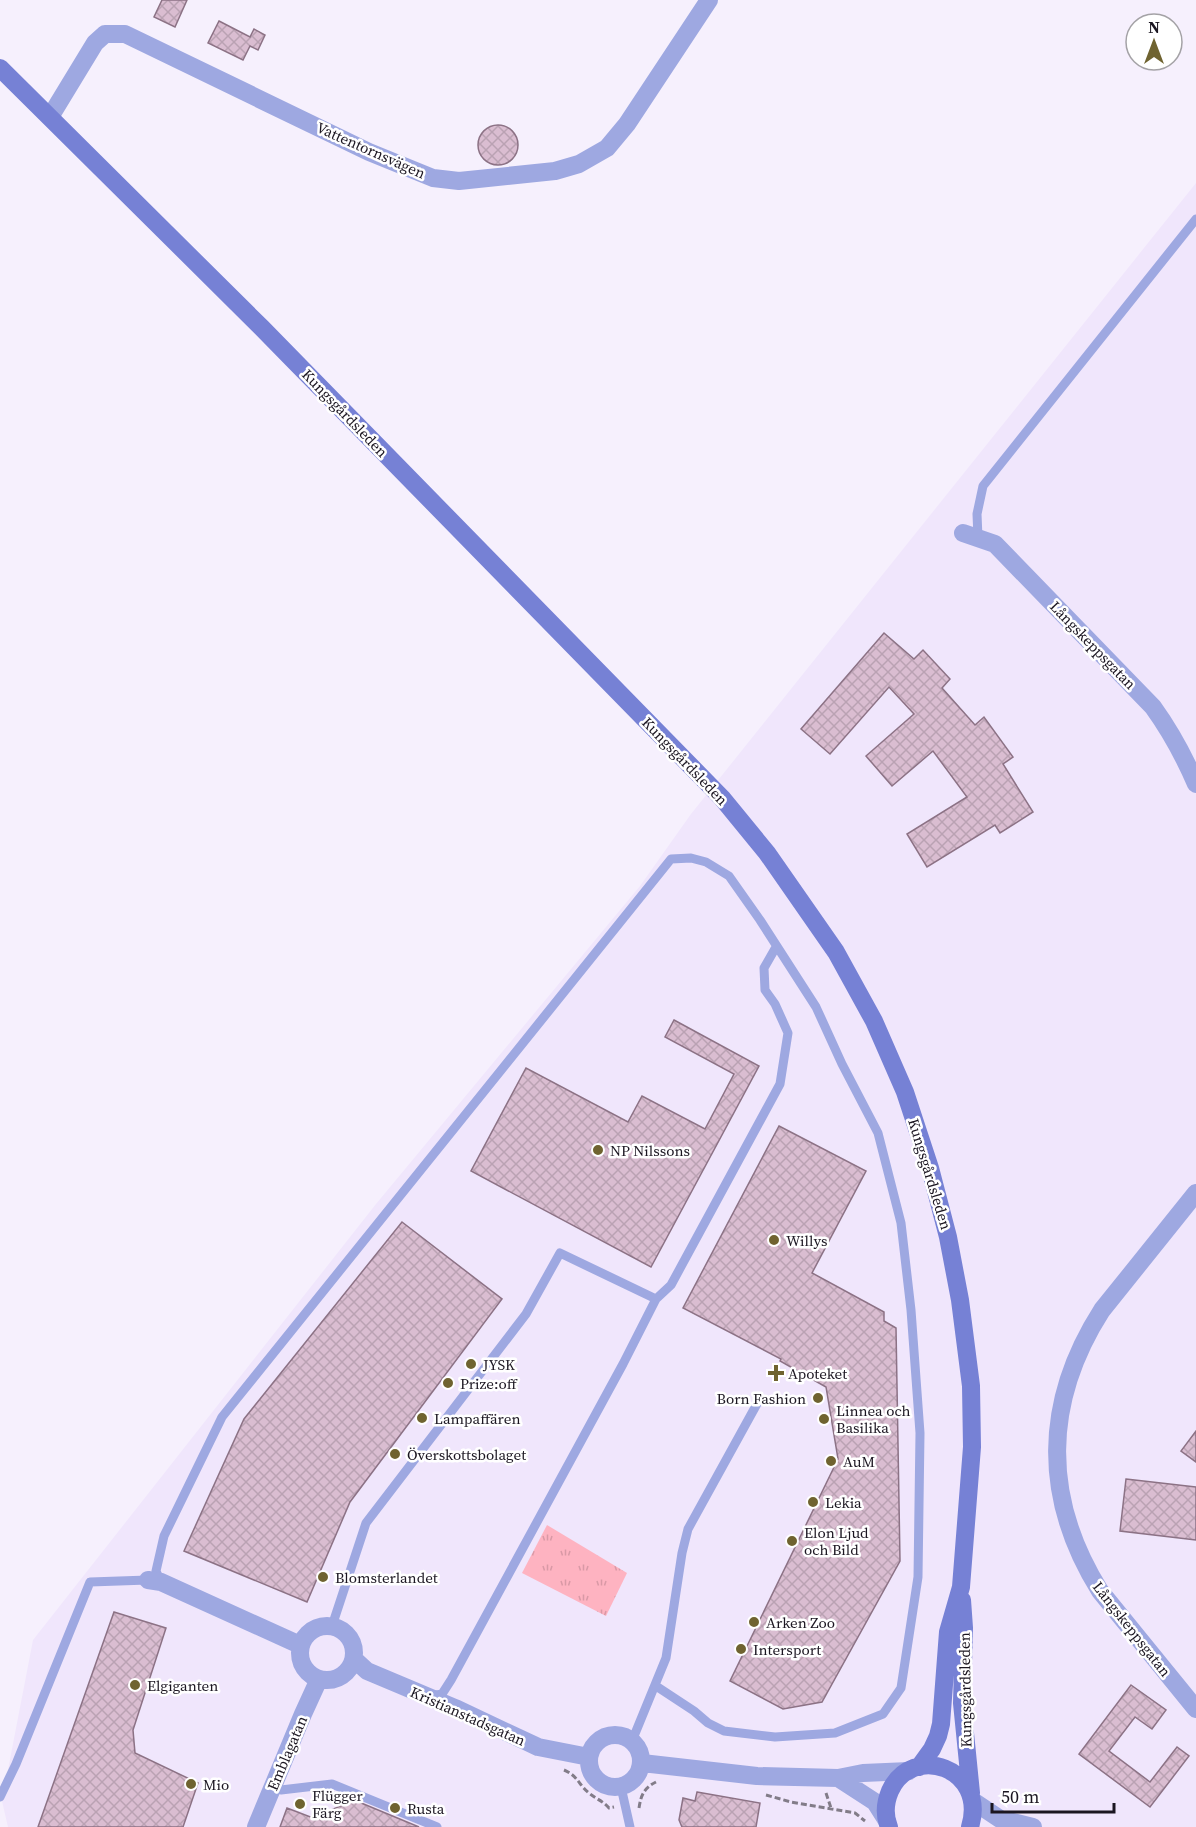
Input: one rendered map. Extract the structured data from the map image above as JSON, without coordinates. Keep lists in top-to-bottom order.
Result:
{
  "streets": {
    "main road": ["Kungsgårdsleden"],
    "street": [
      "Vattentornsvägen",
      "Långskeppsgatan",
      "Kristianstadsgatan",
      "Emblagatan"
    ]
  },
  "crossings": [
    ["Vattentornsvägen", "Kungsgårdsleden"],
    ["Kristianstadsgatan", "Emblagatan"]
  ],
  "places": {
    "other": [
      "NP Nilssons",
      "Willys",
      "JYSK",
      "Prize:off",
      "Born Fashion",
      "Lampaffären",
      "Linnea och Basilika",
      "Överskottsbolaget",
      "AuM",
      "Lekia",
      "Elon Ljud och Bild",
      "Blomsterlandet",
      "Arken Zoo",
      "Intersport",
      "Elgiganten",
      "Mio",
      "Flügger Färg",
      "Rusta"
    ],
    "health": ["Apoteket"]
  },
  "scale_bar": "50 m",
  "north": "top"
}
